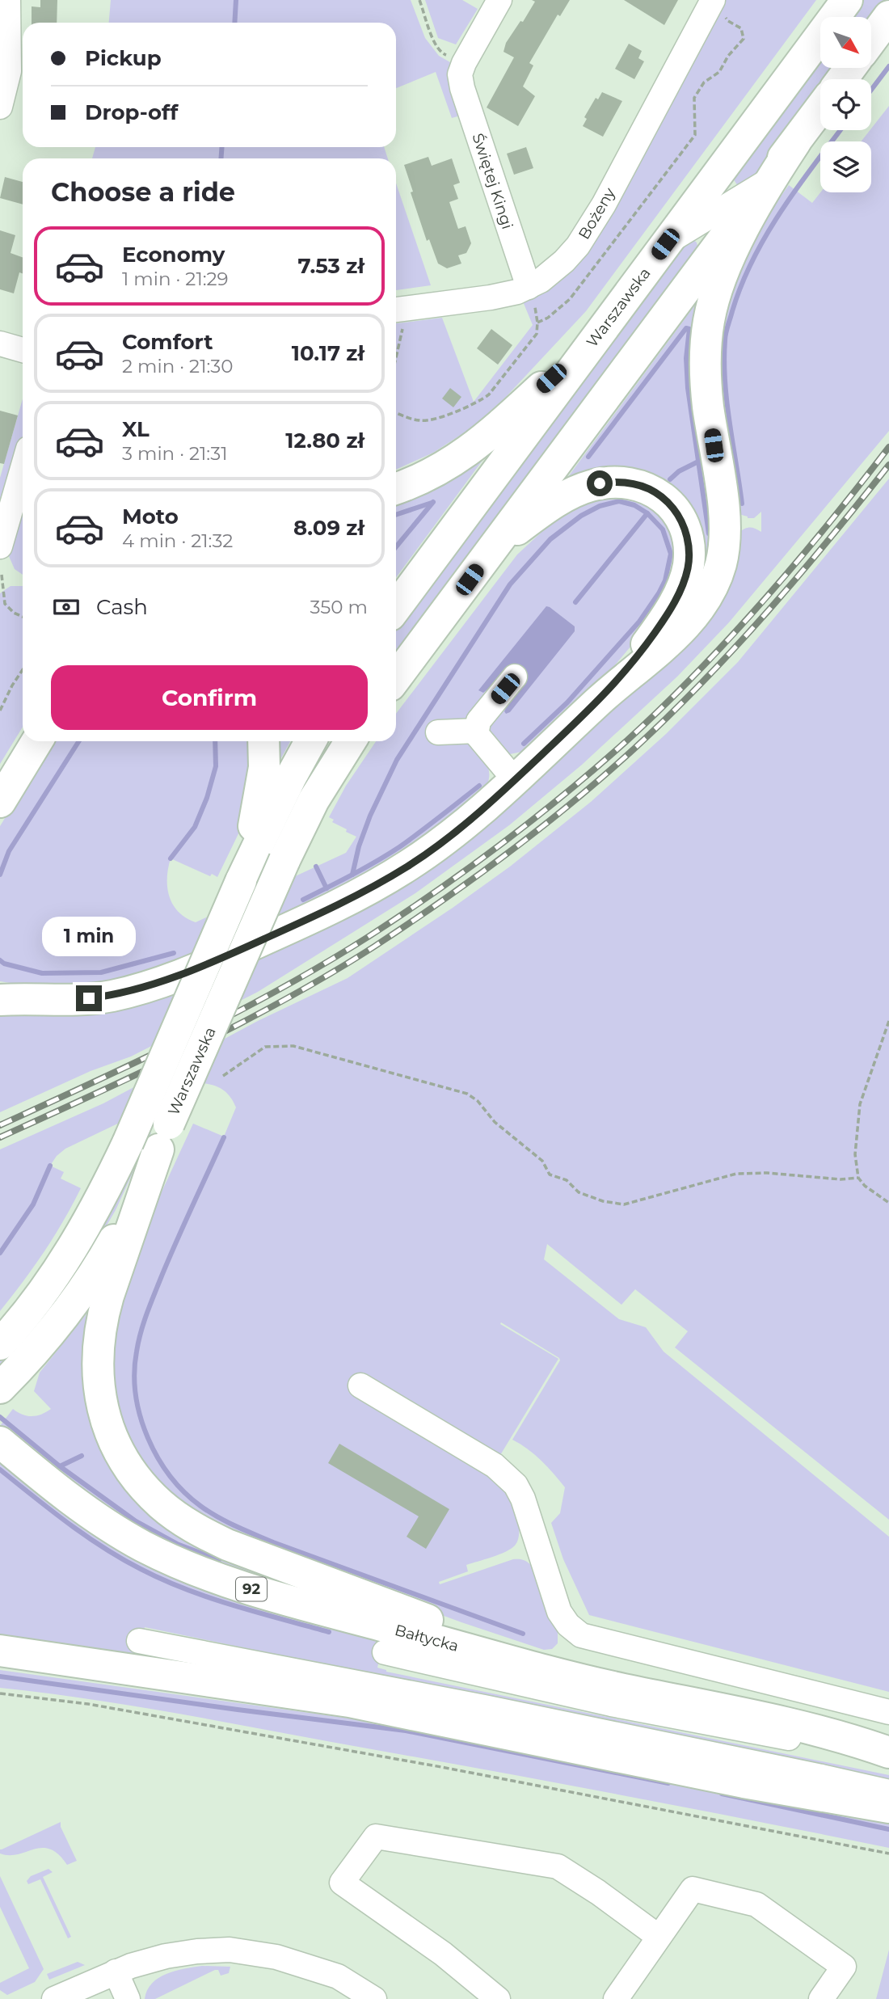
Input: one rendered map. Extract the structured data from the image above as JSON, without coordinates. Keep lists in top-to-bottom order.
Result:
{
  "streets": {
    "main road": ["Warszawska", "92", "Bałtycka"],
    "street": ["Świętej Kingi", "Bożeny"]
  },
  "crossings": [
    ["Świętej Kingi", "Bożeny"]
  ],
  "north": "bottom right",
  "page": {
    "banner": ["Pickup", "Drop-off"],
    "heading": "Choose a ride",
    "list": [
      {
        "name": "Economy",
        "note": "1 min · 21:29",
        "value": "7.53 zł"
      },
      {
        "name": "Comfort",
        "note": "2 min · 21:30",
        "value": "10.17 zł"
      },
      {
        "name": "XL",
        "note": "3 min · 21:31",
        "value": "12.80 zł"
      },
      {
        "name": "Moto",
        "note": "4 min · 21:32",
        "value": "8.09 zł"
      }
    ],
    "pay": ["Cash", "350 m"],
    "buttons": "Confirm",
    "bubble": "1 min"
  }
}
